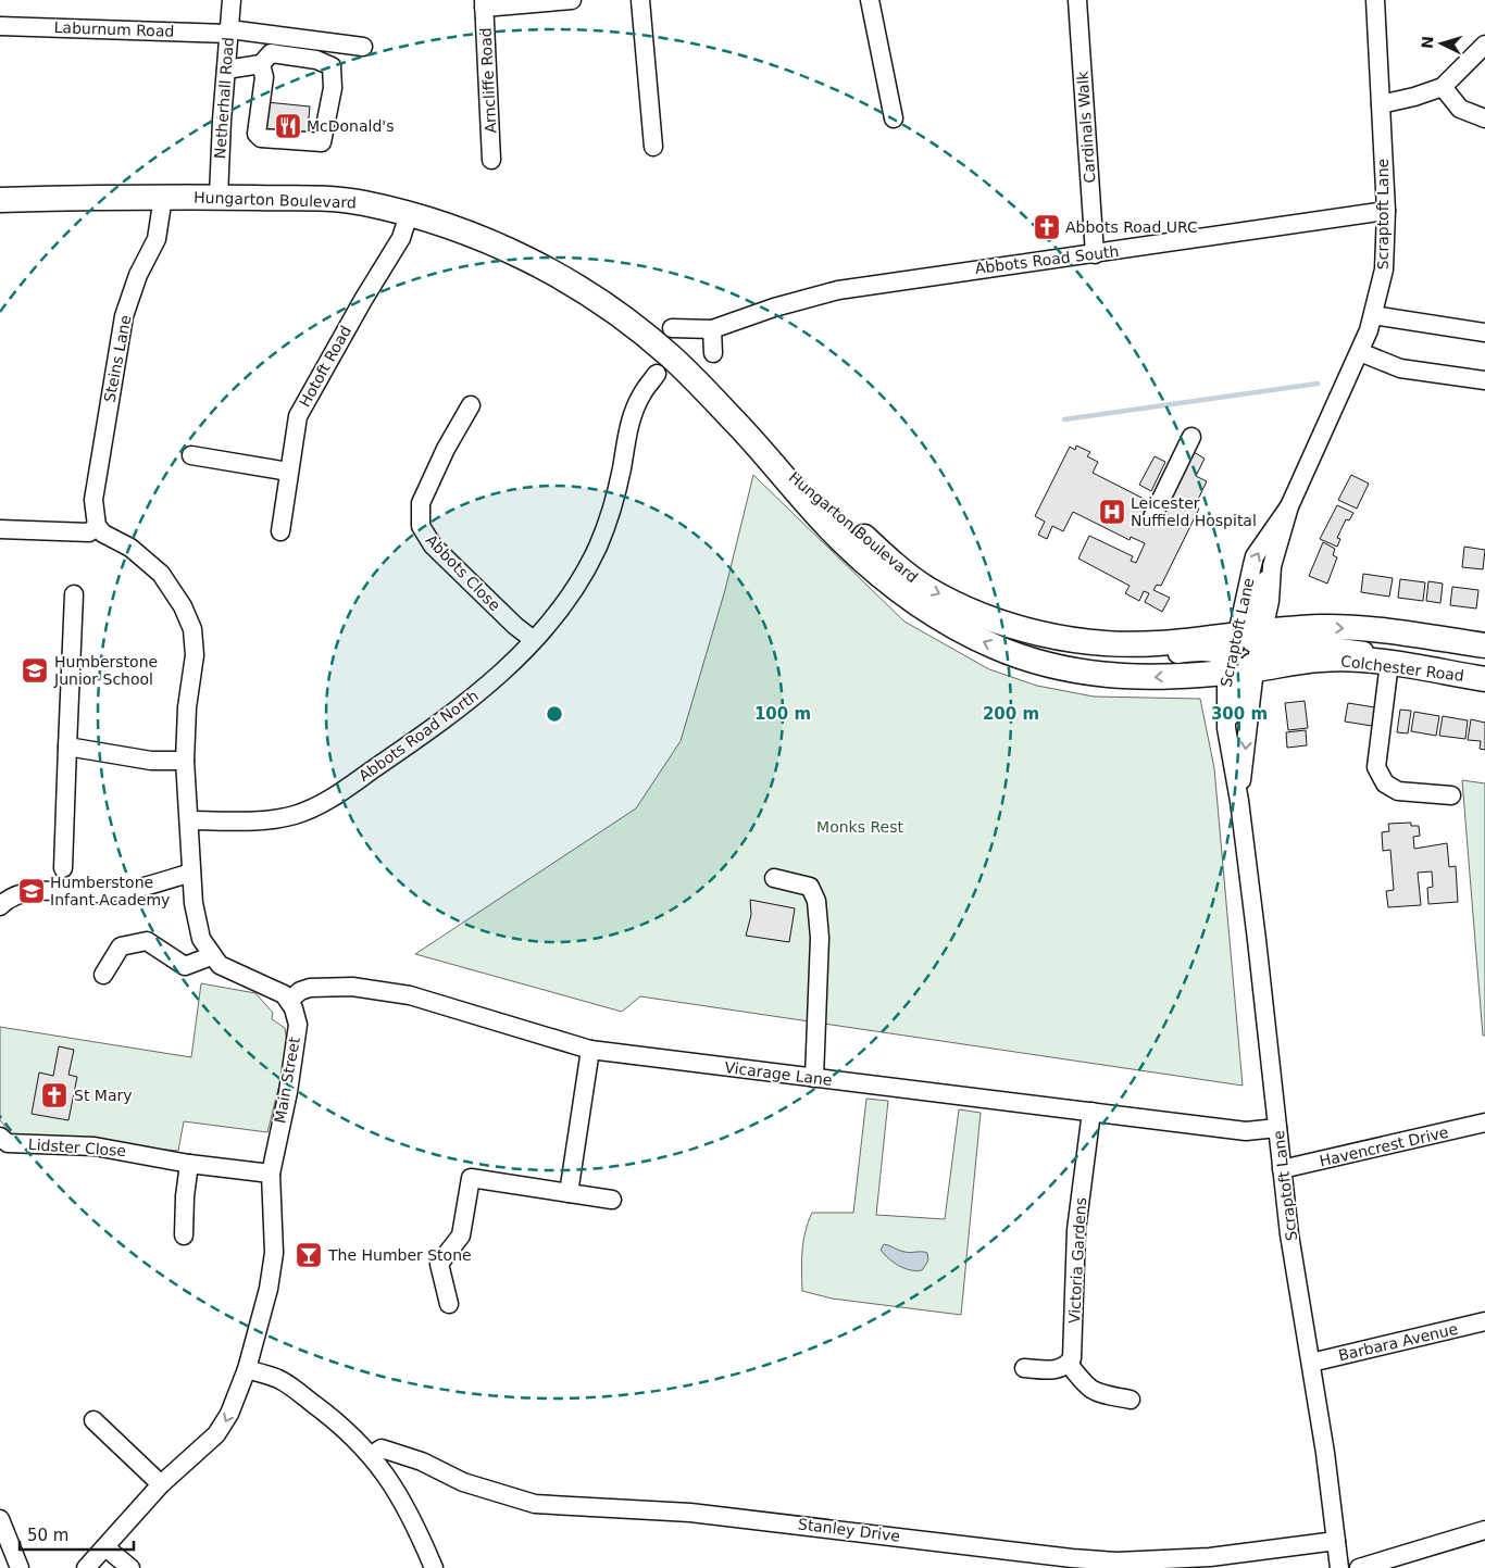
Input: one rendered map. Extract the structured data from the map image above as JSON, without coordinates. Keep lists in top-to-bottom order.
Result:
{
  "streets": {
    "highway": ["Hungarton Boulevard", "Colchester Road"],
    "street": [
      "Laburnum Road",
      "Arncliffe Road",
      "Netherhall Road",
      "Cardinals Walk",
      "Scraptoft Lane",
      "Abbots Road South",
      "Steins Lane",
      "Hotoft Road",
      "Abbots Close",
      "Abbots Road North",
      "Vicarage Lane",
      "Main Street",
      "Havencrest Drive",
      "Lidster Close",
      "Victoria Gardens",
      "Barbara Avenue",
      "Stanley Drive"
    ]
  },
  "crossings": [
    ["Laburnum Road", "Netherhall Road"],
    ["Netherhall Road", "Hungarton Boulevard"],
    ["Cardinals Walk", "Abbots Road South"],
    ["Hungarton Boulevard", "Scraptoft Lane"],
    ["Hungarton Boulevard", "Steins Lane"],
    ["Hungarton Boulevard", "Hotoft Road"],
    ["Hungarton Boulevard", "Colchester Road"],
    ["Scraptoft Lane", "Abbots Road South"],
    ["Scraptoft Lane", "Colchester Road"],
    ["Scraptoft Lane", "Vicarage Lane"],
    ["Scraptoft Lane", "Havencrest Drive"],
    ["Scraptoft Lane", "Barbara Avenue"],
    ["Scraptoft Lane", "Stanley Drive"],
    ["Abbots Close", "Abbots Road North"],
    ["Vicarage Lane", "Main Street"],
    ["Vicarage Lane", "Victoria Gardens"],
    ["Main Street", "Lidster Close"]
  ],
  "parks": ["Monks Rest"],
  "places": {
    "restaurant": ["McDonald's"],
    "church": ["Abbots Road URC", "St Mary"],
    "hospital": ["Leicester Nuffield Hospital"],
    "school or university": ["Humberstone Junior School", "Humberstone Infant Academy"],
    "bar": ["The Humber Stone"]
  },
  "scale_bar": "50 m",
  "north": "left",
  "rings": ["100 m", "200 m", "300 m"]
}
